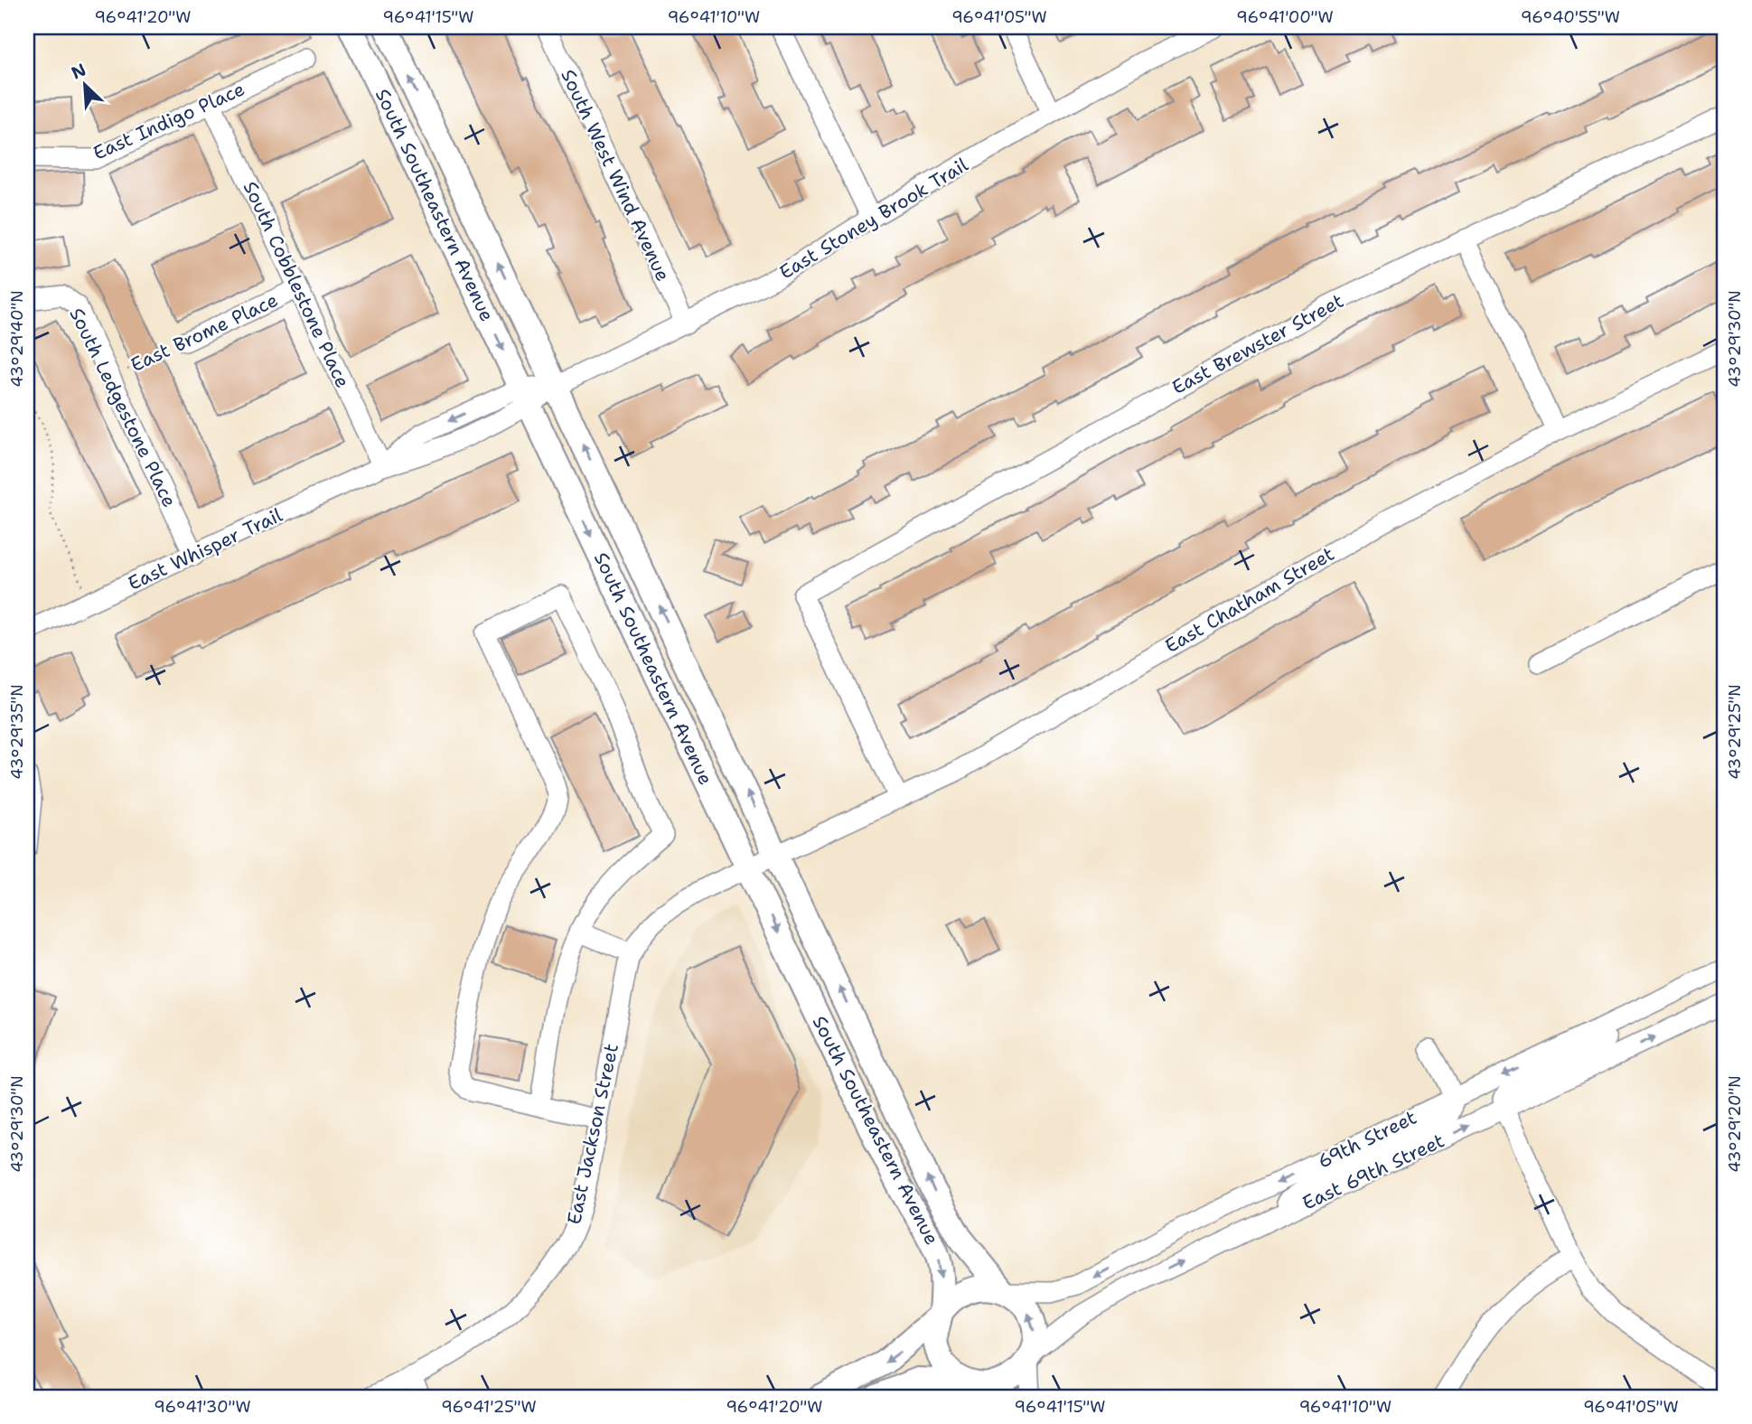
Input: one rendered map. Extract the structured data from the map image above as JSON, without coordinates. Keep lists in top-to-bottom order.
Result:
{
  "streets": {
    "main road": ["South Southeastern Avenue"],
    "street": [
      "East Indigo Place",
      "South West Wind Avenue",
      "East Stoney Brook Trail",
      "South Cobblestone Place",
      "East Brome Place",
      "East Brewster Street",
      "South Ledgestone Place",
      "East Whisper Trail",
      "East Chatham Street",
      "East Jackson Street",
      "69th Street",
      "East 69th Street"
    ]
  },
  "crossings": [
    ["East Indigo Place", "South Cobblestone Place"],
    ["South West Wind Avenue", "East Stoney Brook Trail"],
    ["South Southeastern Avenue", "East Stoney Brook Trail"],
    ["South Southeastern Avenue", "East Whisper Trail"],
    ["South Southeastern Avenue", "East Chatham Street"],
    ["South Southeastern Avenue", "East Jackson Street"],
    ["South Southeastern Avenue", "69th Street"],
    ["South Southeastern Avenue", "East 69th Street"],
    ["East Stoney Brook Trail", "East Whisper Trail"],
    ["South Cobblestone Place", "East Brome Place"],
    ["South Cobblestone Place", "East Whisper Trail"],
    ["East Brome Place", "South Ledgestone Place"],
    ["East Brewster Street", "East Chatham Street"],
    ["South Ledgestone Place", "East Whisper Trail"],
    ["East Chatham Street", "East Jackson Street"],
    ["69th Street", "East 69th Street"]
  ],
  "north": "top left",
  "coordinates": [
    "96°41'20\"W",
    "96°41'15\"W",
    "96°41'10\"W",
    "96°41'05\"W",
    "96°41'00\"W",
    "96°40'55\"W",
    "43°29'30\"N",
    "43°29'40\"N",
    "43°29'25\"N",
    "43°29'35\"N",
    "43°29'20\"N",
    "96°41'30\"W",
    "96°41'25\"W"
  ]
}
